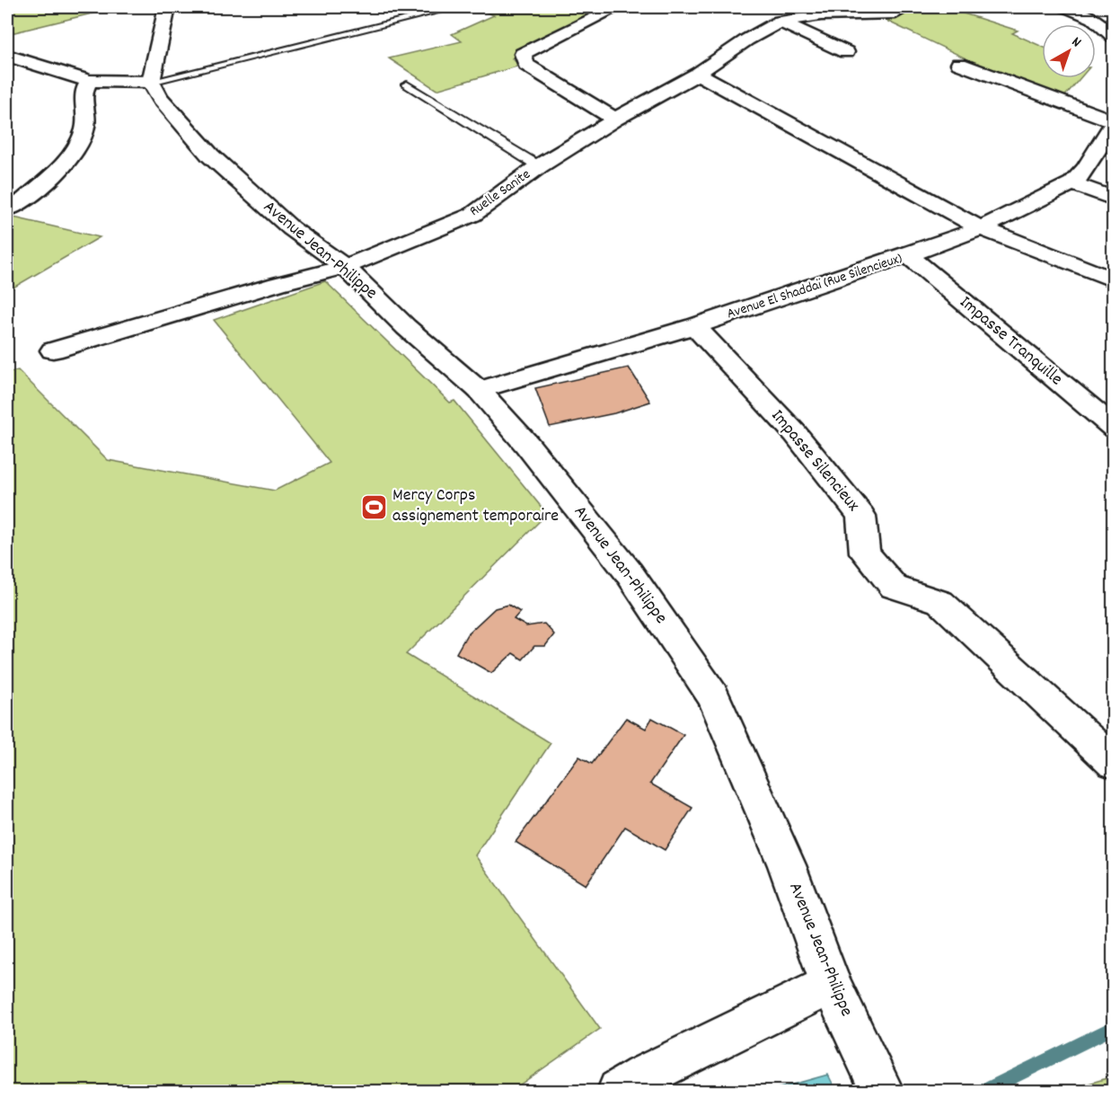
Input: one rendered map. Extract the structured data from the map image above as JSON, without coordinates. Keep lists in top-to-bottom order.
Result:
{
  "streets": {
    "street": [
      "Ruelle Sanite",
      "Avenue Jean-Philippe",
      "Avenue El Shaddaï (Rue Silencieux)",
      "Impasse Tranquille",
      "Impasse Silencieux"
    ]
  },
  "crossings": [
    ["Ruelle Sanite", "Avenue Jean-Philippe"],
    ["Avenue Jean-Philippe", "Avenue El Shaddaï (Rue Silencieux)"],
    ["Avenue El Shaddaï (Rue Silencieux)", "Impasse Tranquille"],
    ["Avenue El Shaddaï (Rue Silencieux)", "Impasse Silencieux"]
  ],
  "places": {
    "sports": ["Mercy Corps assignement temporaire"]
  },
  "north": "top right"
}
